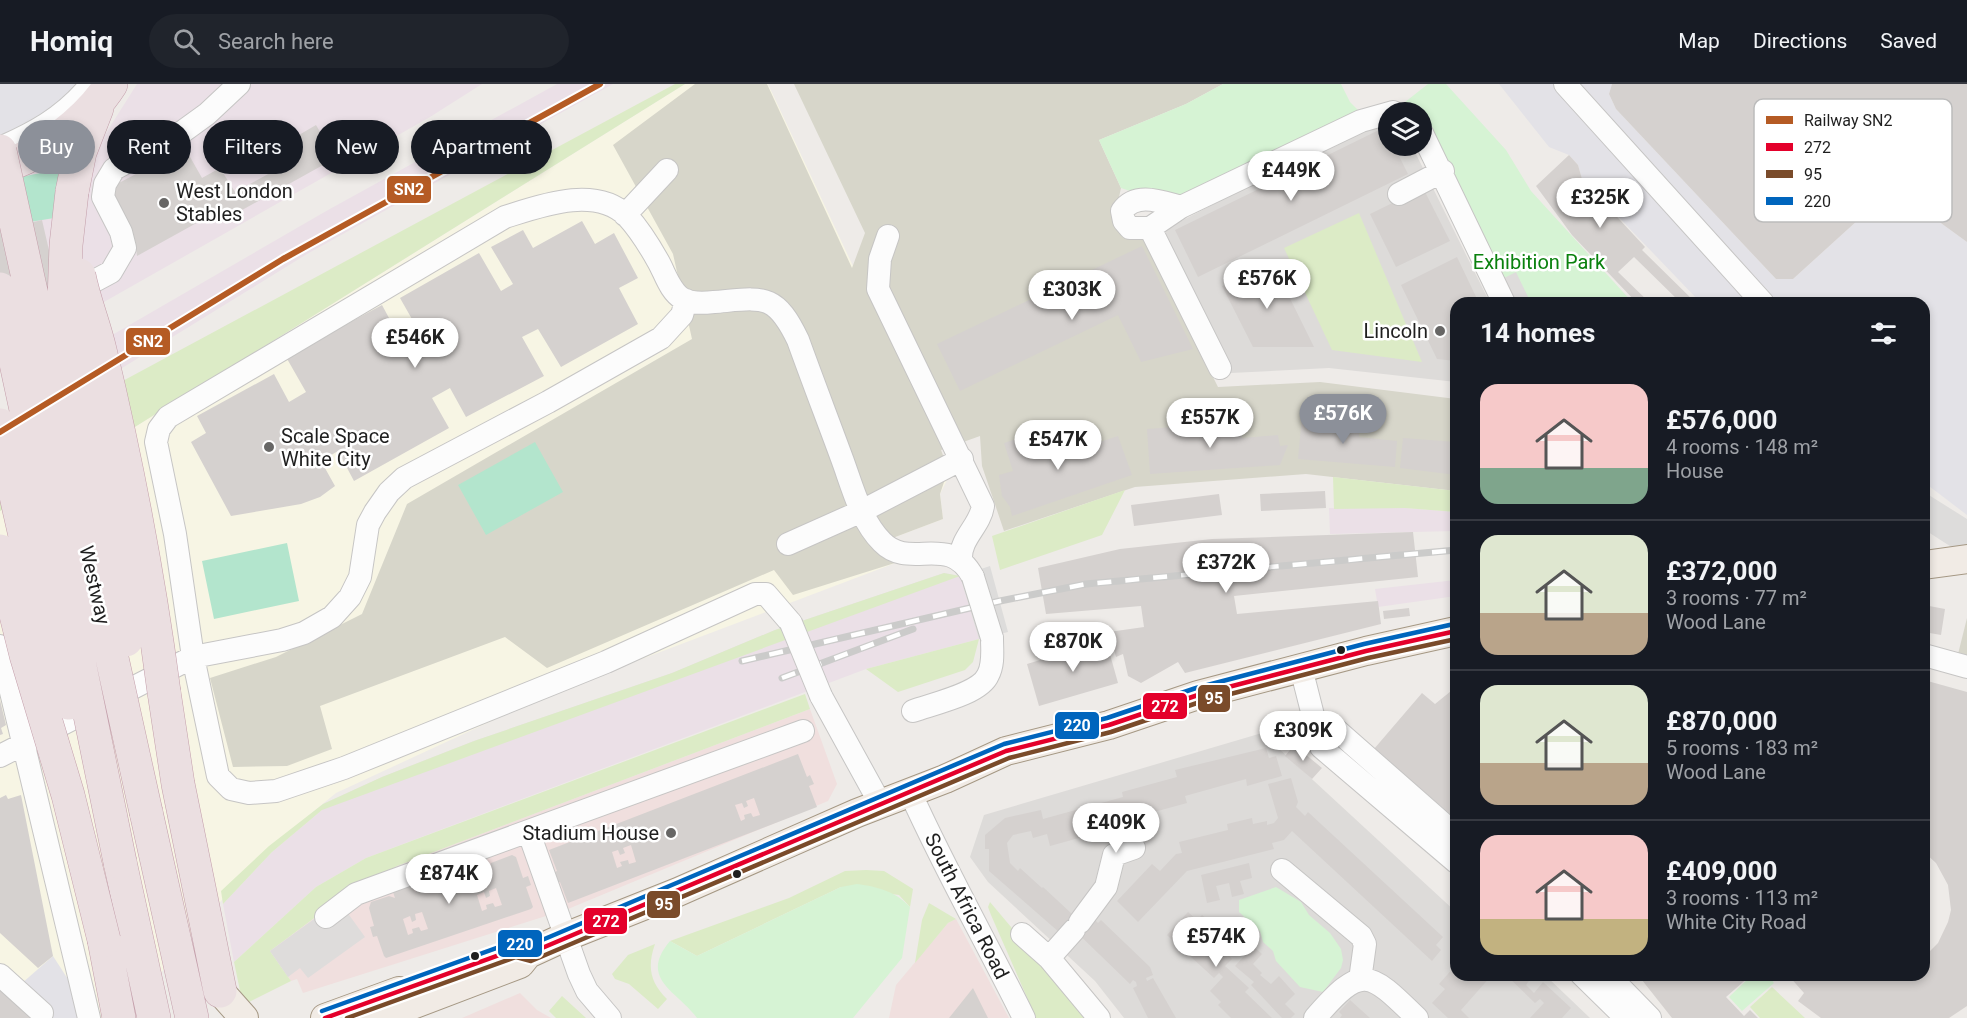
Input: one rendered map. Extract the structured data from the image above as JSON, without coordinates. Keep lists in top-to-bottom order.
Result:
{
  "streets": {
    "highway": ["Westway"],
    "street": ["South Africa Road"]
  },
  "parks": ["Exhibition Park"],
  "places": [
    "West London Stables",
    "Lincoln",
    "Scale Space White City",
    "Stadium House"
  ],
  "lines": [
    "rail line SN2",
    "transit line 220",
    "transit line 272",
    "transit line 95"
  ],
  "legend": [
    "Railway SN2",
    "272",
    "95",
    "220"
  ],
  "page": {
    "header": "Homiq",
    "search": "Search here",
    "nav": ["Map", "Directions", "Saved"],
    "chip": [
      "Buy",
      "Rent",
      "Filters",
      "New",
      "Apartment"
    ],
    "price": [
      "£449K",
      "£325K",
      "£576K",
      "£303K",
      "£546K",
      "£576K",
      "£557K",
      "£547K",
      "£372K",
      "£870K",
      "£309K",
      "£409K",
      "£874K",
      "£574K"
    ],
    "heading": "14 homes",
    "list": [
      {
        "name": "£576,000",
        "note": "4 rooms · 148 m² · House"
      },
      {
        "name": "£372,000",
        "note": "3 rooms · 77 m² · Wood Lane"
      },
      {
        "name": "£870,000",
        "note": "5 rooms · 183 m² · Wood Lane"
      },
      {
        "name": "£409,000",
        "note": "3 rooms · 113 m² · White City Road"
      }
    ]
  }
}
